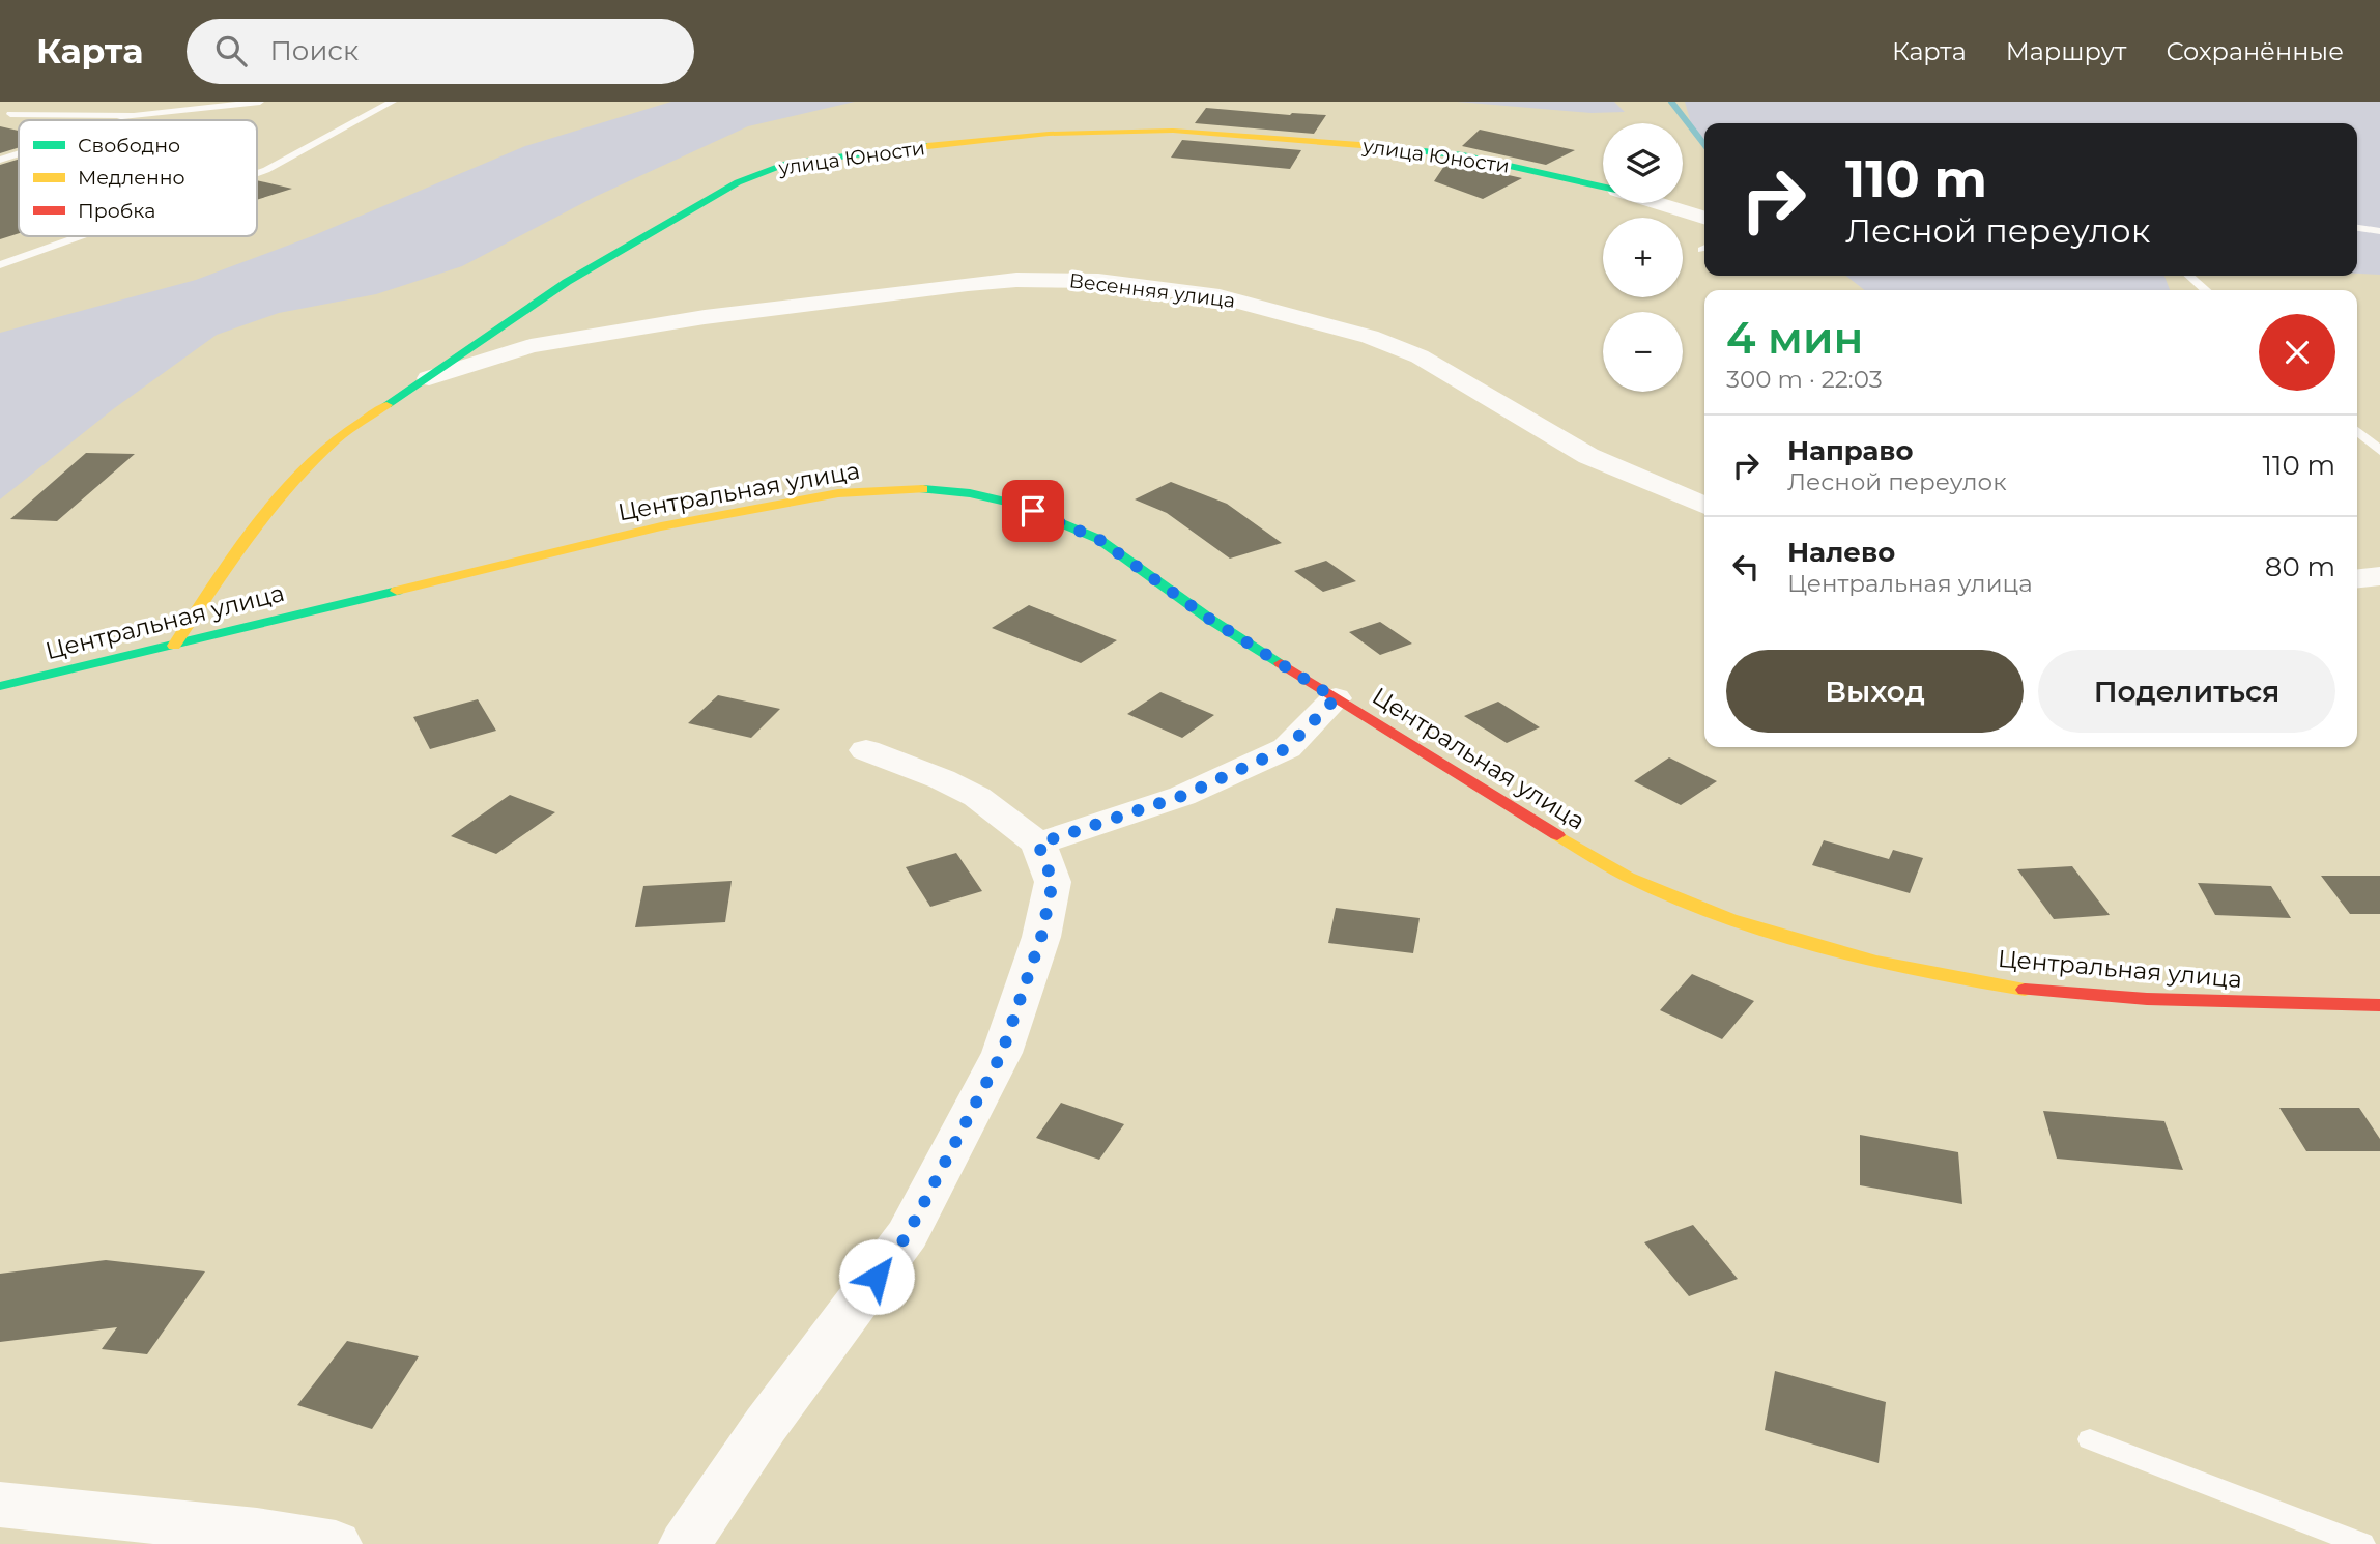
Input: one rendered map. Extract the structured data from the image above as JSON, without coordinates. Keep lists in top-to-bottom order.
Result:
{
  "streets": {
    "street": ["улица Юности", "Весенняя улица", "Центральная улица"]
  },
  "crossings": [
    ["улица Юности", "Весенняя улица"],
    ["улица Юности", "Центральная улица"]
  ],
  "legend": ["Свободно", "Медленно", "Пробка"],
  "page": {
    "header": "Карта",
    "search": "Поиск",
    "nav": ["Карта", "Маршрут", "Сохранённые"],
    "map_buttons": ["+", "−"],
    "turn": ["110 m", "Лесной переулок"],
    "heading": ["4 мин", "300 m · 22:03"],
    "list": [
      {
        "name": "Направо",
        "note": "Лесной переулок",
        "value": "110 m"
      },
      {
        "name": "Налево",
        "note": "Центральная улица",
        "value": "80 m"
      }
    ],
    "buttons": ["Выход", "Поделиться"]
  }
}
